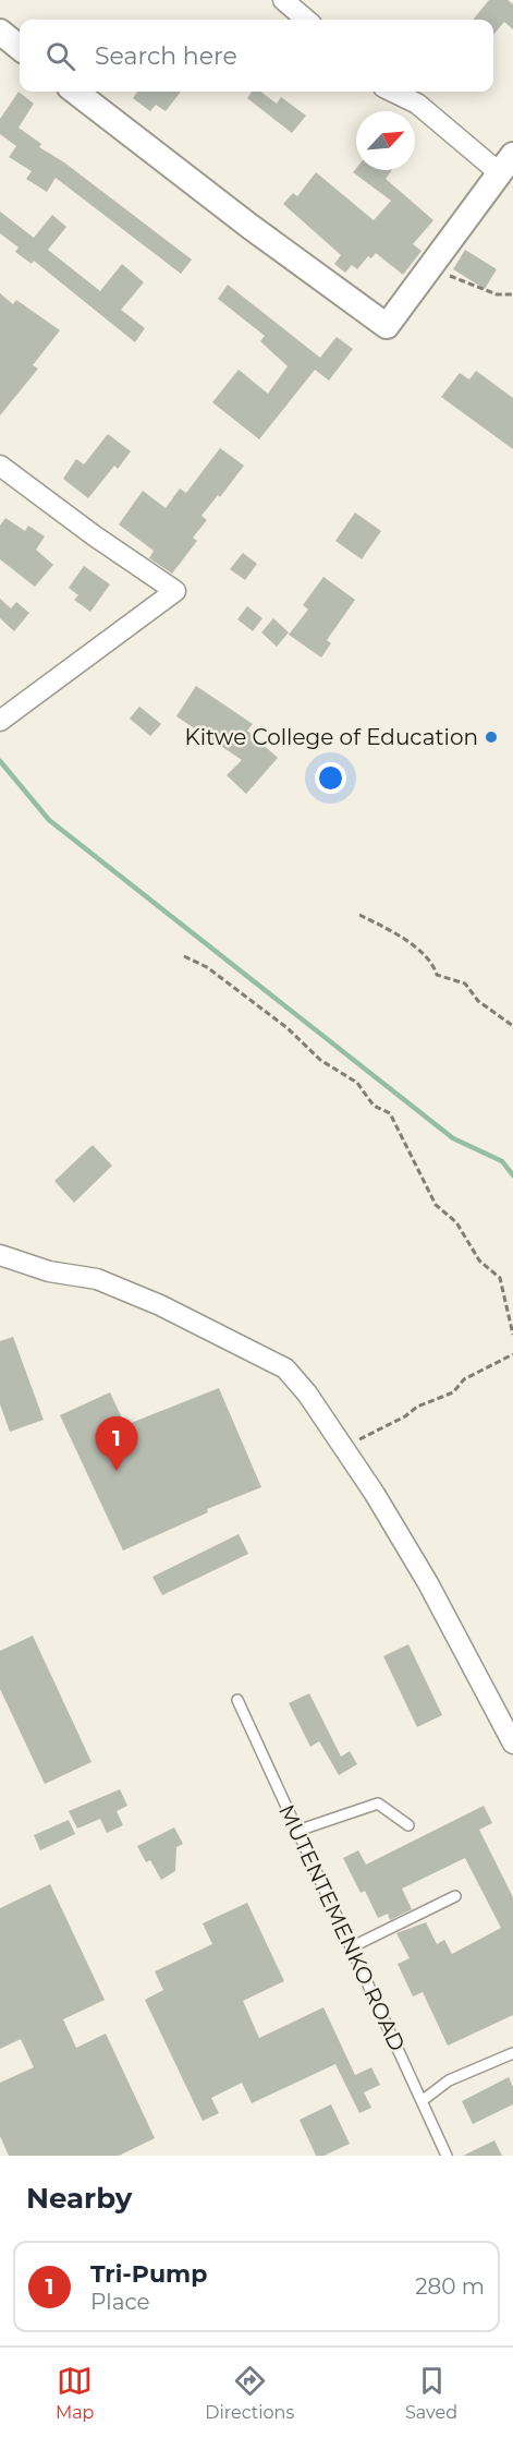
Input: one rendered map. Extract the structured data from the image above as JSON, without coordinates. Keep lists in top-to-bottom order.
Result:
{
  "streets": {
    "lane": ["MUTENTEMENKO ROAD"]
  },
  "places": ["Kitwe College of Education"],
  "north": "top right",
  "page": {
    "search": "Search here",
    "pins": "1",
    "heading": "Nearby",
    "list": [
      {
        "mark": "1",
        "name": "Tri-Pump",
        "note": "Place",
        "value": "280 m"
      }
    ],
    "nav": ["Map", "Directions", "Saved"]
  }
}
